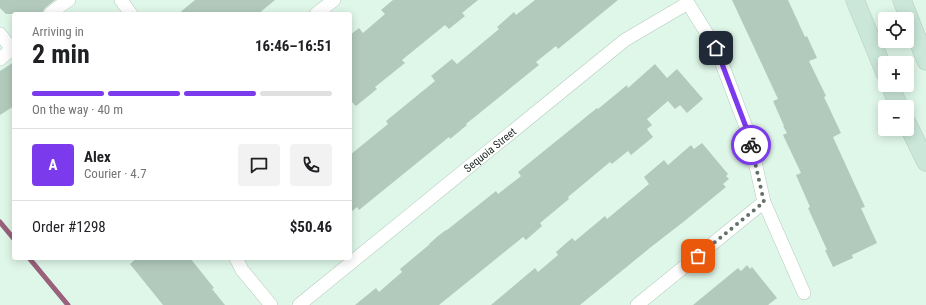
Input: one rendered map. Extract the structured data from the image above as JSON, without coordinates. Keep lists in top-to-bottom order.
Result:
{
  "streets": {
    "street": ["Sequoia Street"]
  },
  "page": {
    "map_buttons": ["+", "−"],
    "heading": ["2 min", "Arriving in", "16:46–16:51"],
    "panel": [
      "Alex",
      "Courier · 4.7",
      "Order #1298",
      "$50.46"
    ],
    "bar": "On the way · 40 m",
    "round": "A"
  }
}
